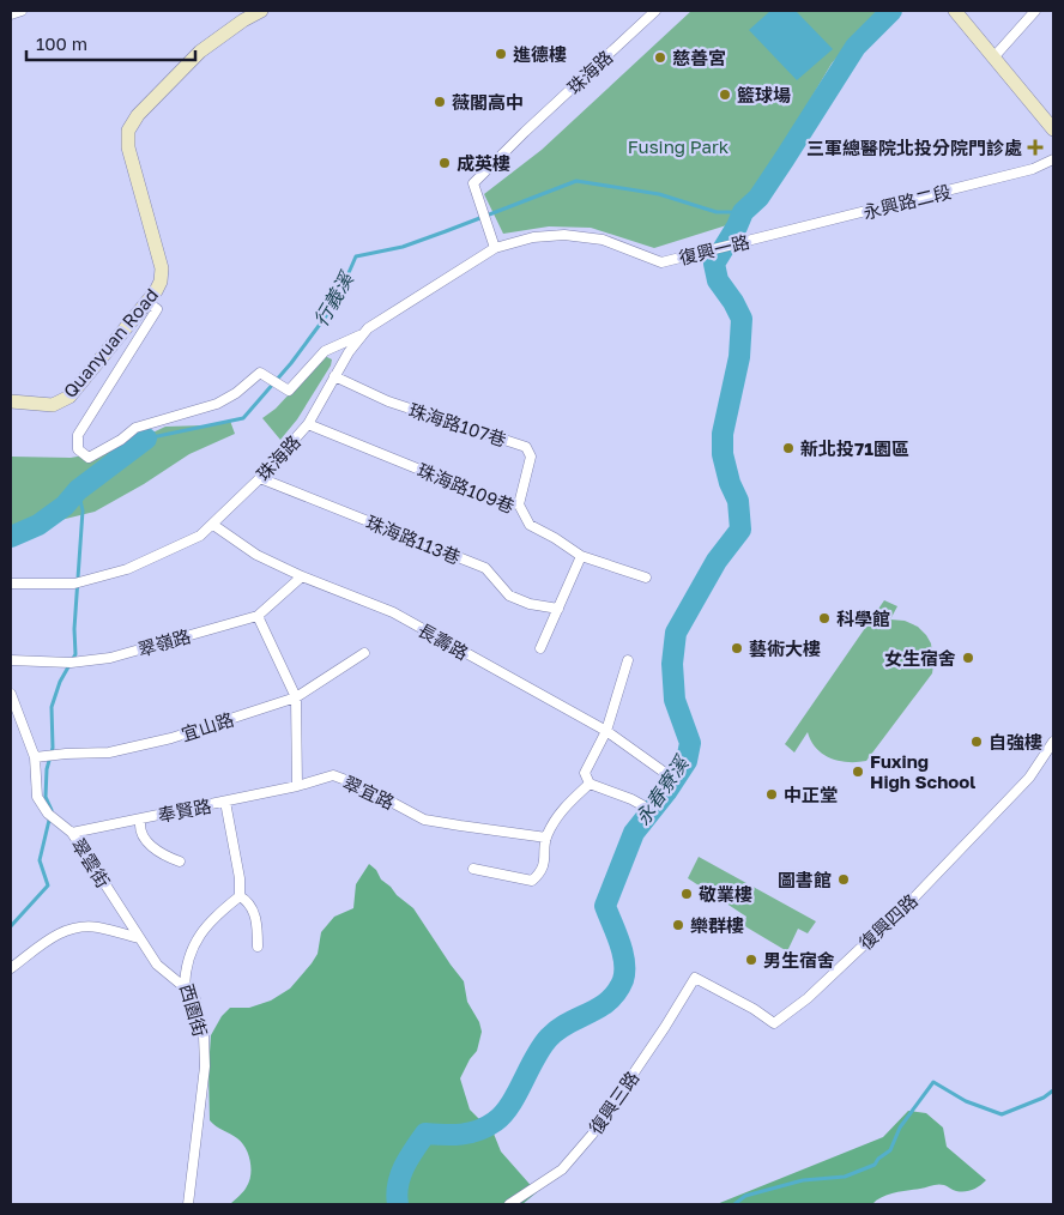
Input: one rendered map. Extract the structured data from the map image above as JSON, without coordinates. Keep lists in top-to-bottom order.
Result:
{
  "streets": {
    "street": [
      "珠海路",
      "永興路二段",
      "復興一路",
      "Quanyuan Road",
      "珠海路107巷",
      "珠海路109巷",
      "珠海路113巷",
      "長壽路",
      "翠嶺路",
      "宜山路",
      "翠宜路",
      "奉賢路",
      "翠雲街",
      "復興四路",
      "西園街",
      "復興三路"
    ]
  },
  "crossings": [
    ["珠海路", "復興一路"],
    ["珠海路", "珠海路107巷"],
    ["珠海路", "珠海路109巷"],
    ["珠海路", "珠海路113巷"],
    ["珠海路", "長壽路"],
    ["永興路二段", "復興一路"],
    ["珠海路107巷", "珠海路109巷"],
    ["長壽路", "翠嶺路"],
    ["宜山路", "翠雲街"],
    ["翠宜路", "奉賢路"],
    ["奉賢路", "翠雲街"],
    ["翠雲街", "西園街"],
    ["復興四路", "復興三路"]
  ],
  "water": ["行義溪", "永春寮溪"],
  "parks": ["Fusing Park"],
  "places": {
    "other": [
      "進德樓",
      "慈善宮",
      "籃球場",
      "薇閣高中",
      "成英樓",
      "新北投71園區",
      "科學館",
      "藝術大樓",
      "女生宿舍",
      "自強樓",
      "Fuxing High School",
      "中正堂",
      "圖書館",
      "敬業樓",
      "樂群樓",
      "男生宿舍"
    ],
    "health": ["三軍總醫院北投分院門診處"]
  },
  "scale_bar": "100 m"
}
